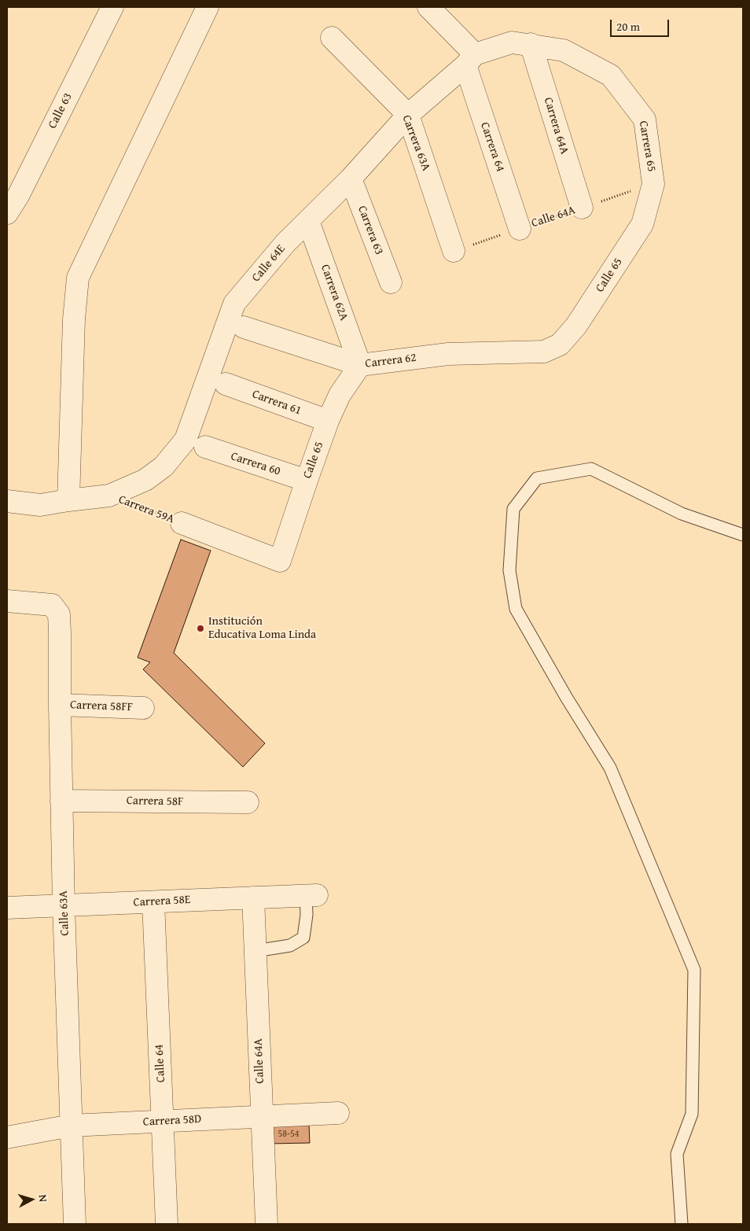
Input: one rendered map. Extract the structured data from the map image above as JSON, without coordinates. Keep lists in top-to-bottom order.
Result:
{
  "streets": {
    "street": [
      "Calle 63",
      "Carrera 64A",
      "Carrera 63A",
      "Carrera 65",
      "Carrera 64",
      "Calle 64A",
      "Carrera 63",
      "Calle 64E",
      "Calle 65",
      "Carrera 62A",
      "Carrera 62",
      "Carrera 61",
      "Carrera 60",
      "Carrera 59A",
      "Carrera 58FF",
      "Carrera 58F",
      "Carrera 58E",
      "Calle 63A",
      "Calle 64",
      "Carrera 58D"
    ]
  },
  "crossings": [
    ["Carrera 64A", "Carrera 65"],
    ["Carrera 64A", "Calle 64A"],
    ["Carrera 63A", "Calle 64A"],
    ["Carrera 63A", "Calle 64E"],
    ["Carrera 65", "Carrera 64"],
    ["Carrera 65", "Calle 64A"],
    ["Carrera 65", "Calle 64E"],
    ["Carrera 65", "Calle 65"],
    ["Carrera 64", "Calle 64A"],
    ["Carrera 64", "Calle 64E"],
    ["Calle 64A", "Calle 65"],
    ["Calle 64A", "Carrera 58E"],
    ["Calle 64A", "Carrera 58D"],
    ["Carrera 63", "Calle 64E"],
    ["Calle 64E", "Carrera 62A"],
    ["Calle 64E", "Carrera 59A"],
    ["Calle 65", "Carrera 62A"],
    ["Calle 65", "Carrera 62"],
    ["Calle 65", "Carrera 61"],
    ["Calle 65", "Carrera 60"],
    ["Calle 65", "Carrera 59A"],
    ["Carrera 62A", "Carrera 62"],
    ["Carrera 58FF", "Calle 63A"],
    ["Carrera 58F", "Calle 63A"],
    ["Carrera 58E", "Calle 63A"],
    ["Carrera 58E", "Calle 64"],
    ["Calle 63A", "Carrera 58D"],
    ["Calle 64", "Carrera 58D"]
  ],
  "places": ["Institución Educativa Loma Linda"],
  "house_numbers": ["58-54"],
  "scale_bar": "20 m",
  "north": "right"
}
